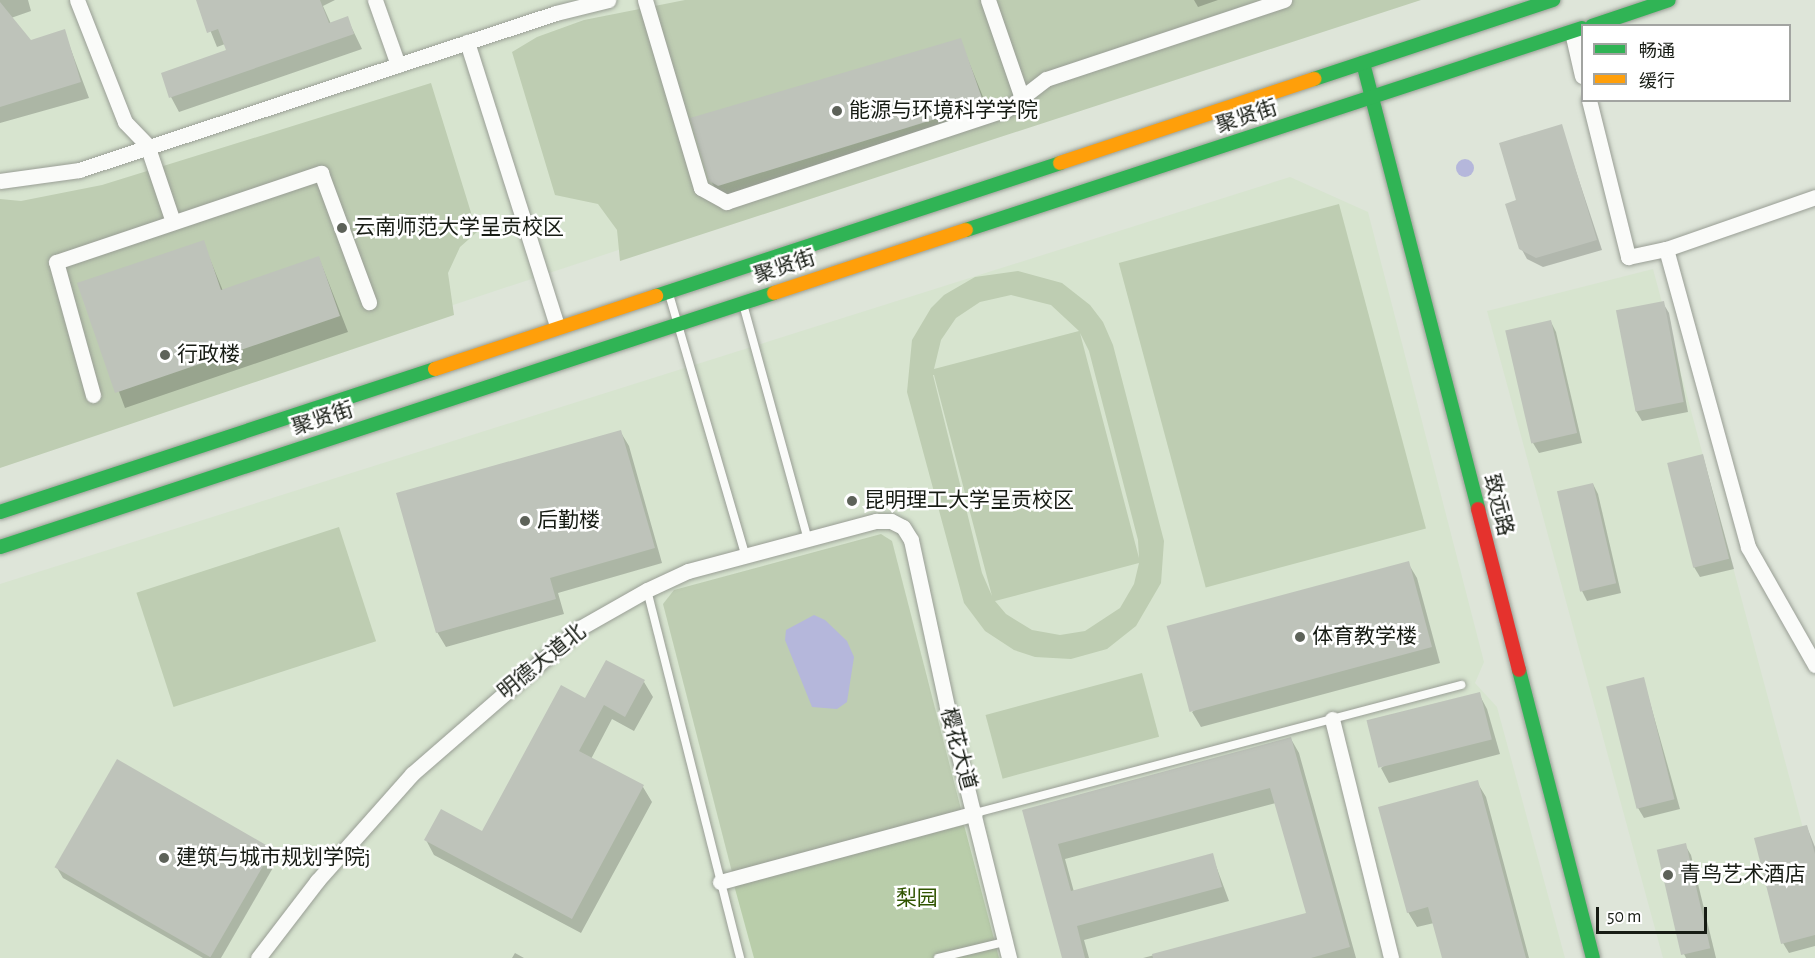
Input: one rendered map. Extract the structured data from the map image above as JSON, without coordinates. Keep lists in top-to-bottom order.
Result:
{
  "streets": {
    "main road": ["聚贤街", "致远路"],
    "street": ["明德大道北", "樱花大道"]
  },
  "crossings": [
    ["聚贤街", "致远路"],
    ["明德大道北", "樱花大道"]
  ],
  "parks": ["梨园"],
  "places": [
    "能源与环境科学学院",
    "云南师范大学呈贡校区",
    "行政楼",
    "昆明理工大学呈贡校区",
    "后勤楼",
    "体育教学楼",
    "建筑与城市规划学院j",
    "青鸟艺术酒店"
  ],
  "legend": ["畅通", "缓行"],
  "scale_bar": "50 m"
}
